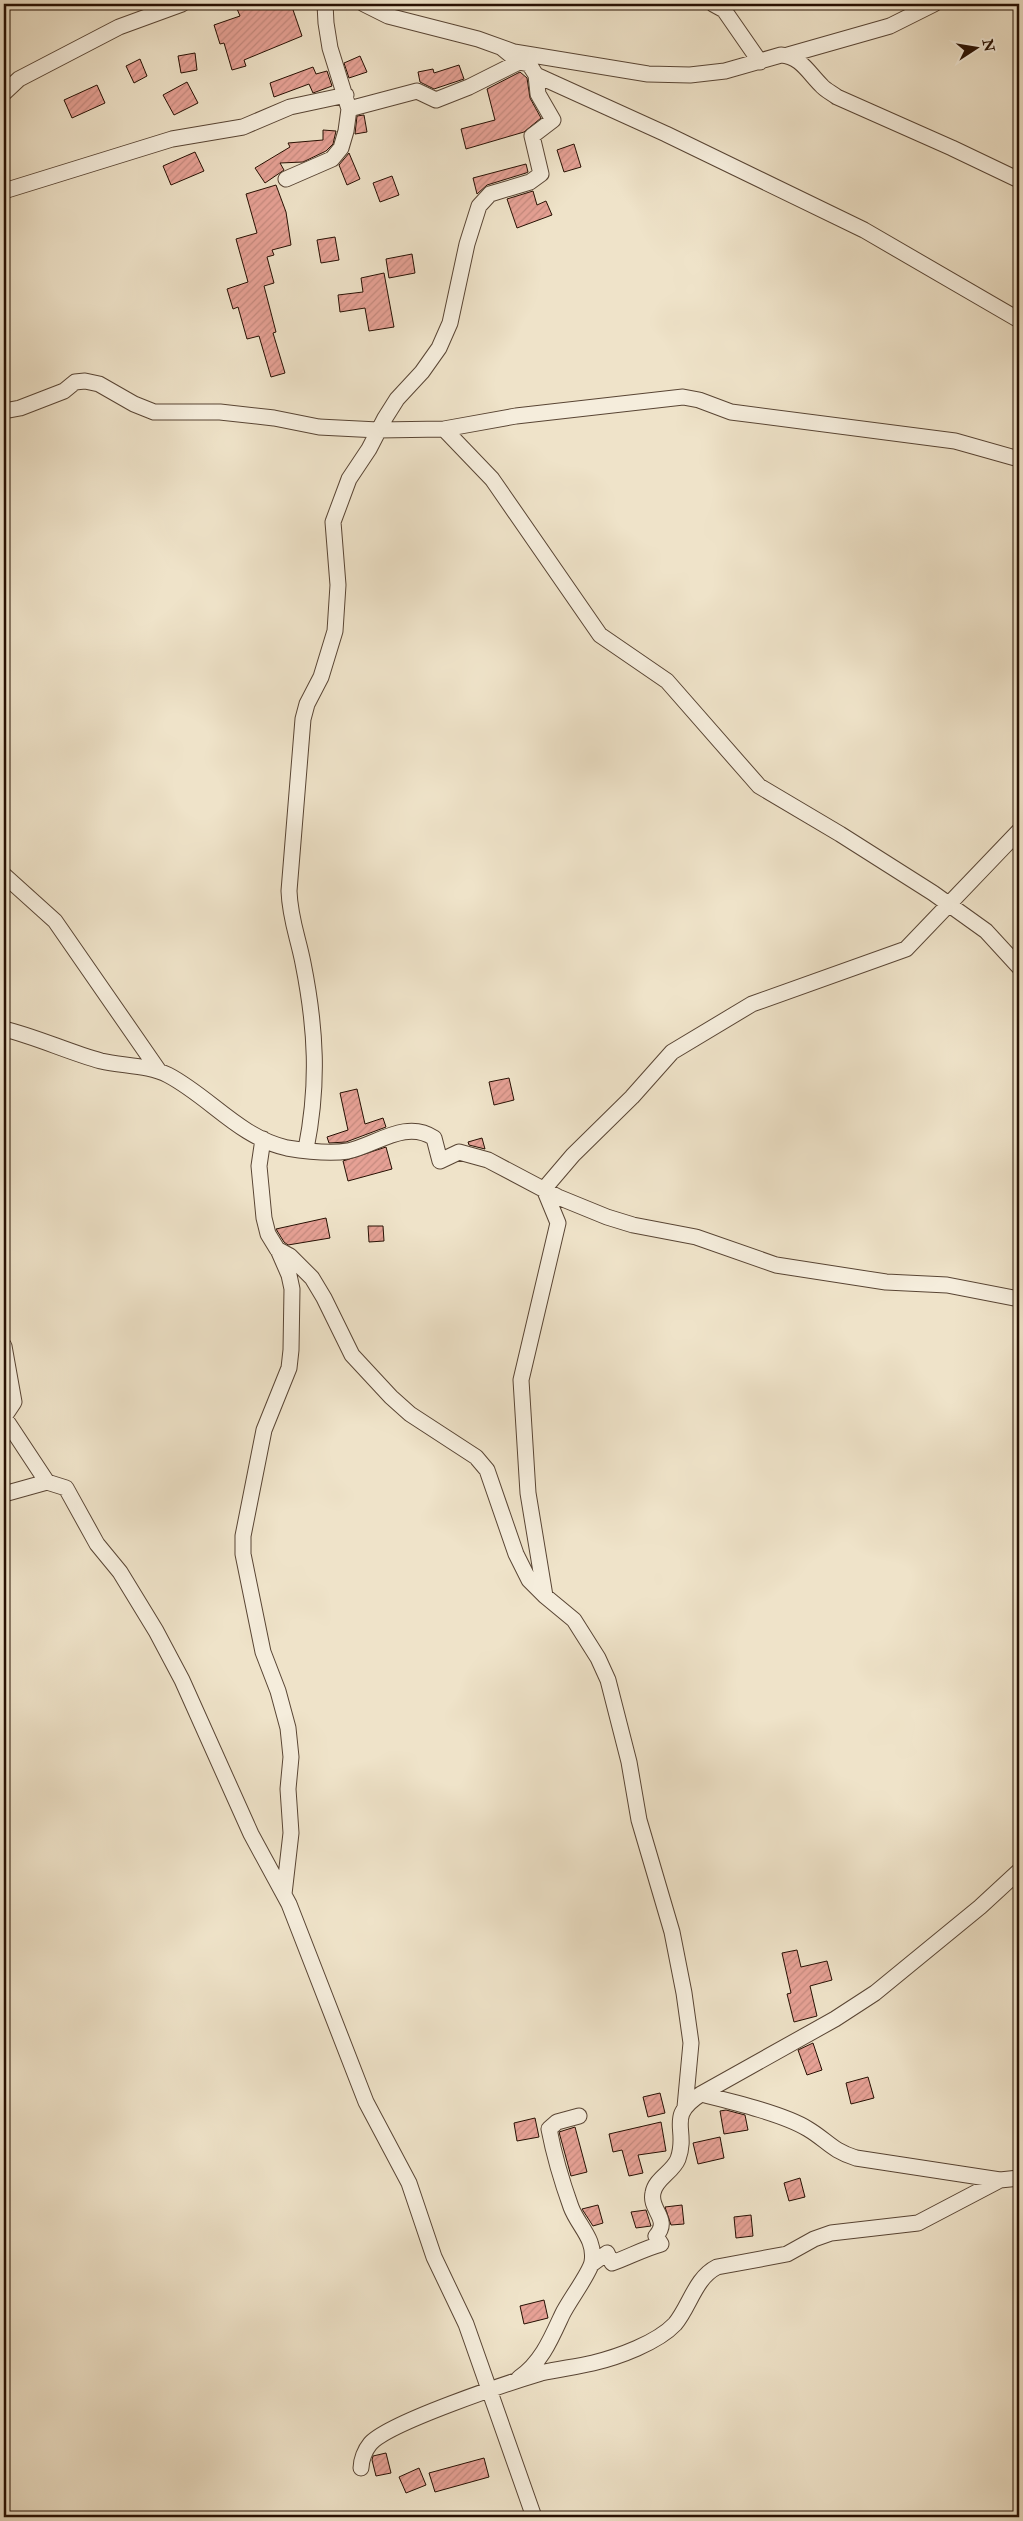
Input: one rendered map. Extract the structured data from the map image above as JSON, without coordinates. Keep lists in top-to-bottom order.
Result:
{
  "north": "right"
}
